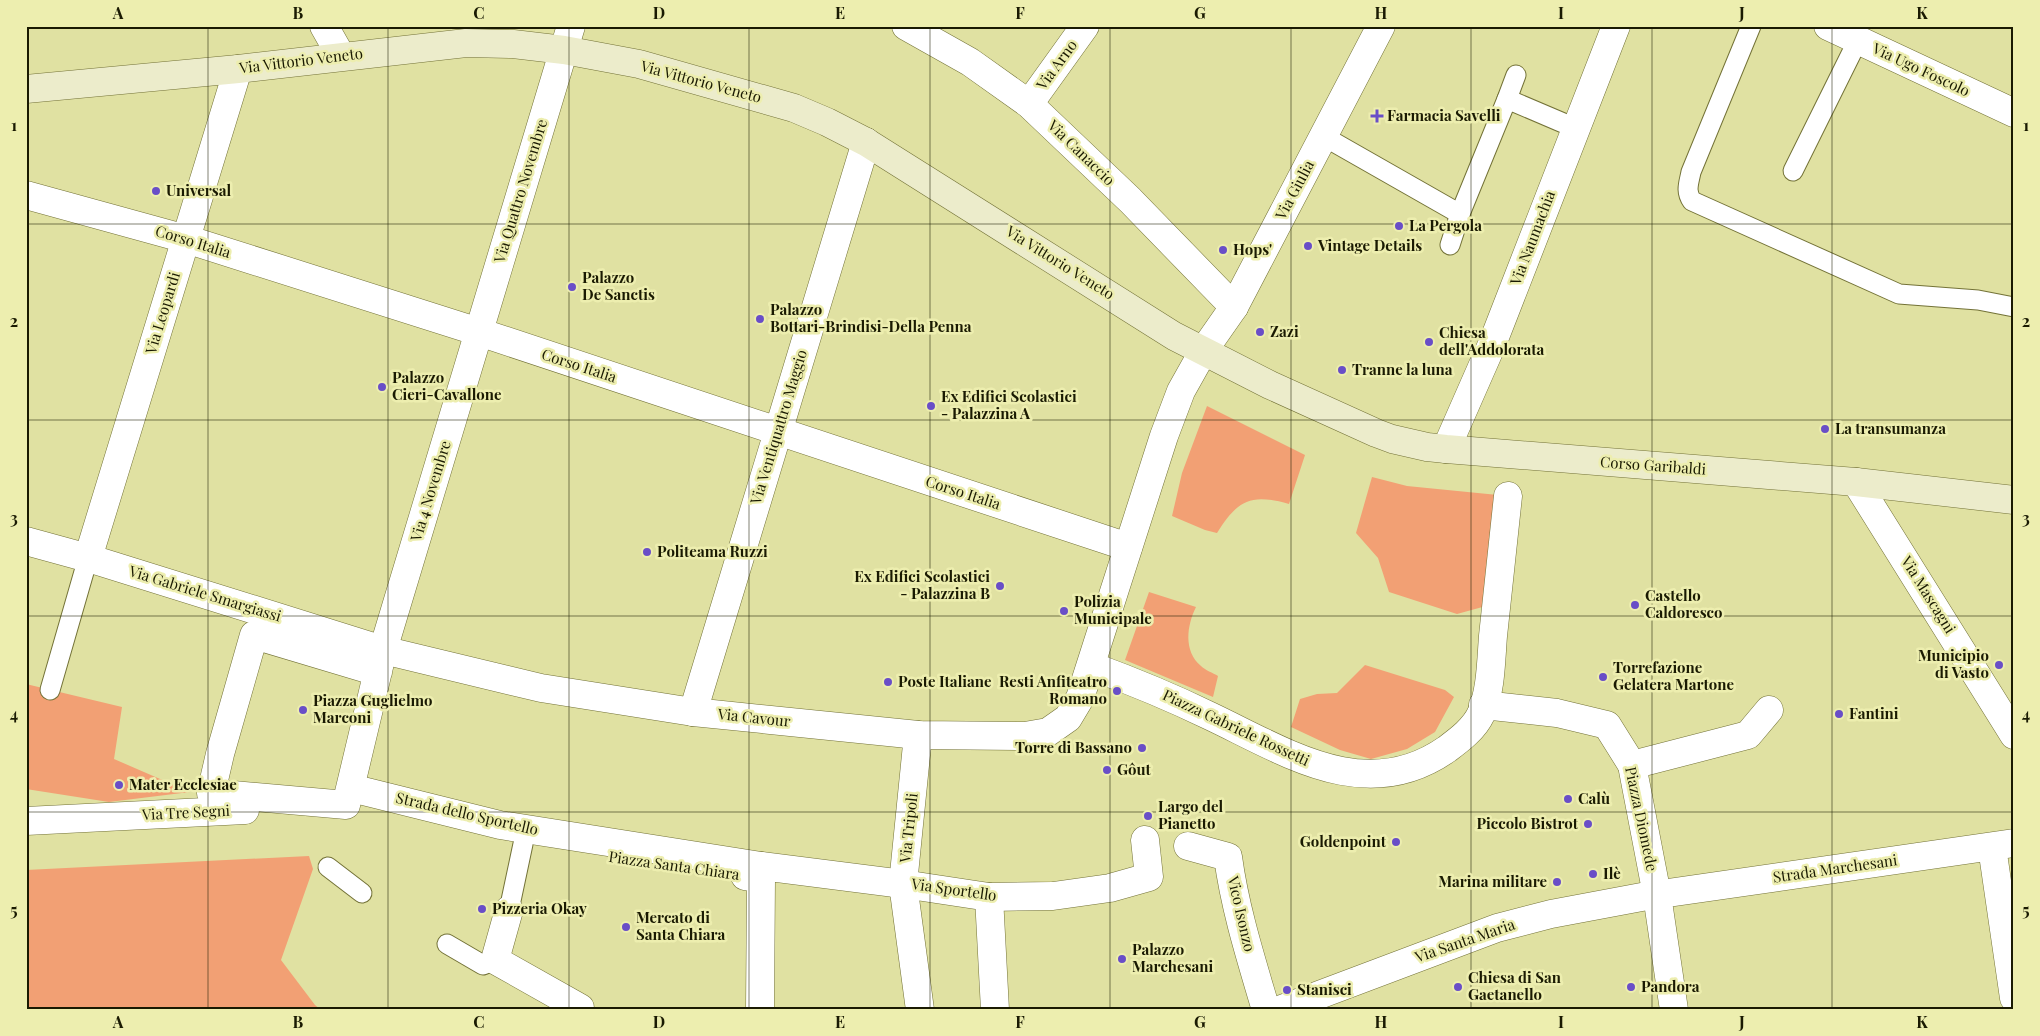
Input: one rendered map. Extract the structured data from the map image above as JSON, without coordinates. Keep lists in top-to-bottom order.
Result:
{
  "streets": {
    "street": [
      "Via Vittorio Veneto",
      "Via Arno",
      "Via Ugo Foscolo",
      "Via Canaccio",
      "Via Giulia",
      "Via Quattro Novembre",
      "Via Naumachia",
      "Corso Italia",
      "Via Leopardi",
      "Via Ventiquattro Maggio",
      "Corso Garibaldi",
      "Via 4 Novembre",
      "Via Gabriele Smargiassi",
      "Via Mascagni",
      "Via Cavour",
      "Piazza Gabriele Rossetti",
      "Via Tre Segni",
      "Strada dello Sportello",
      "Piazza Diomede",
      "Via Tripoli",
      "Piazza Santa Chiara",
      "Strada Marchesani",
      "Via Sportello",
      "Vico Isonzo",
      "Via Santa Maria"
    ]
  },
  "crossings": [
    ["Via Vittorio Veneto", "Via Giulia"],
    ["Via Vittorio Veneto", "Via Quattro Novembre"],
    ["Via Vittorio Veneto", "Via Leopardi"],
    ["Via Vittorio Veneto", "Via Ventiquattro Maggio"],
    ["Via Vittorio Veneto", "Corso Garibaldi"],
    ["Via Arno", "Via Canaccio"],
    ["Via Canaccio", "Via Giulia"],
    ["Via Quattro Novembre", "Corso Italia"],
    ["Via Quattro Novembre", "Via 4 Novembre"],
    ["Via Naumachia", "Corso Garibaldi"],
    ["Corso Italia", "Via Leopardi"],
    ["Corso Italia", "Via Ventiquattro Maggio"],
    ["Corso Italia", "Via 4 Novembre"],
    ["Via Leopardi", "Via Gabriele Smargiassi"],
    ["Via Ventiquattro Maggio", "Via Cavour"],
    ["Corso Garibaldi", "Via Mascagni"],
    ["Via 4 Novembre", "Via Gabriele Smargiassi"],
    ["Via 4 Novembre", "Via Cavour"],
    ["Via Gabriele Smargiassi", "Via Cavour"],
    ["Via Cavour", "Piazza Gabriele Rossetti"],
    ["Via Cavour", "Via Tripoli"],
    ["Piazza Gabriele Rossetti", "Piazza Diomede"],
    ["Via Tre Segni", "Strada dello Sportello"],
    ["Strada dello Sportello", "Piazza Santa Chiara"],
    ["Strada dello Sportello", "Via Sportello"],
    ["Piazza Diomede", "Strada Marchesani"],
    ["Piazza Diomede", "Via Santa Maria"],
    ["Via Tripoli", "Via Sportello"],
    ["Piazza Santa Chiara", "Via Sportello"],
    ["Strada Marchesani", "Via Santa Maria"]
  ],
  "places": {
    "health": ["Farmacia Savelli"],
    "other": [
      "Universal",
      "La Pergola",
      "Vintage Details",
      "Hops'",
      "Palazzo De Sanctis",
      "Palazzo Bottari-Brindisi-Della Penna",
      "Zazi",
      "Chiesa dell'Addolorata",
      "Tranne la luna",
      "Palazzo Cieri-Cavallone",
      "Ex Edifici Scolastici - Palazzina A",
      "La transumanza",
      "Politeama Ruzzi",
      "Ex Edifici Scolastici - Palazzina B",
      "Castello Caldoresco",
      "Polizia Municipale",
      "Municipio di Vasto",
      "Torrefazione Gelatera Martone",
      "Poste Italiane",
      "Resti Anfiteatro Romano",
      "Piazza Guglielmo Marconi",
      "Fantini",
      "Torre di Bassano",
      "Gôut",
      "Mater Ecclesiae",
      "Calù",
      "Largo del Pianetto",
      "Piccolo Bistrot",
      "Goldenpoint",
      "Ilè",
      "Marina militare",
      "Pizzeria Okay",
      "Mercato di Santa Chiara",
      "Palazzo Marchesani",
      "Chiesa di San Gaetanello",
      "Pandora",
      "Stanisci"
    ]
  },
  "grid": {
    "columns": [
      "A",
      "B",
      "C",
      "D",
      "E",
      "F",
      "G",
      "H",
      "I",
      "J",
      "K"
    ],
    "rows": [
      "1",
      "2",
      "3",
      "4",
      "5"
    ]
  }
}
